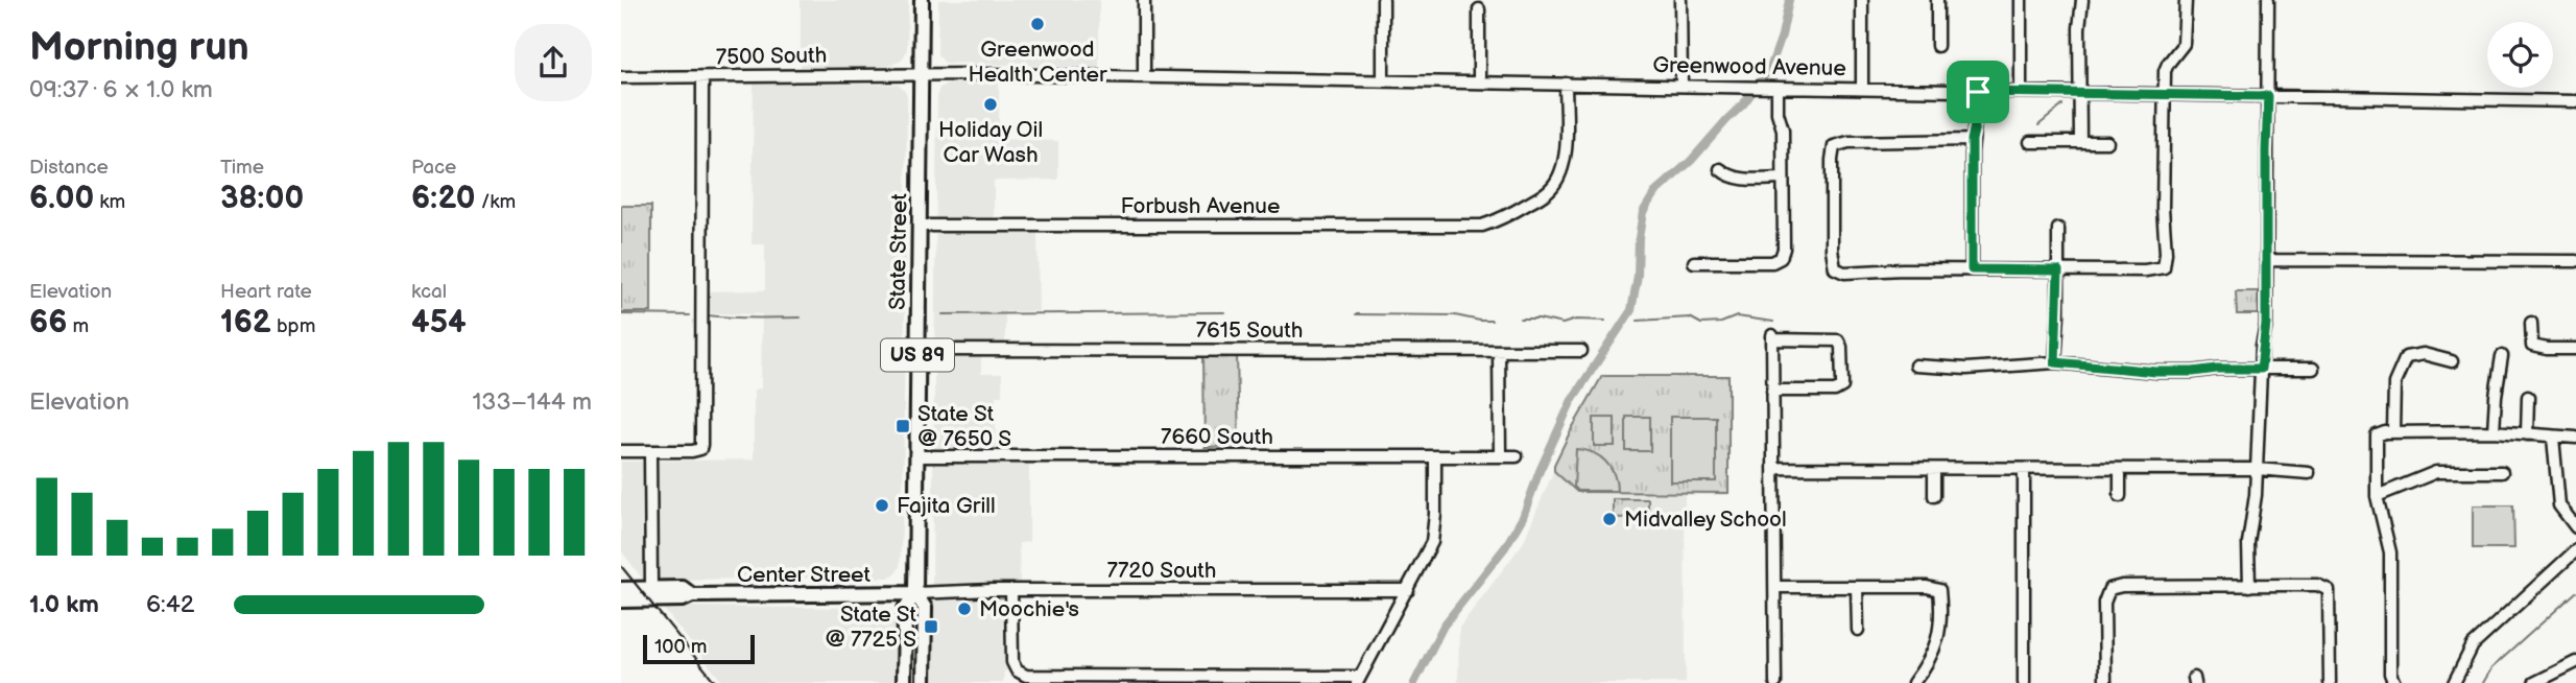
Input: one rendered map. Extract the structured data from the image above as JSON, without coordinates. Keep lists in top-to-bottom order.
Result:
{
  "streets": {
    "main road": ["State Street", "US 89", "Center Street"],
    "street": [
      "7500 South",
      "Greenwood Avenue",
      "Forbush Avenue",
      "7615 South",
      "7660 South",
      "7720 South"
    ]
  },
  "crossings": [
    ["7500 South", "Greenwood Avenue"],
    ["7500 South", "State Street"],
    ["Greenwood Avenue", "Forbush Avenue"],
    ["Greenwood Avenue", "State Street"],
    ["Forbush Avenue", "State Street"],
    ["State Street", "7615 South"],
    ["State Street", "7660 South"],
    ["State Street", "7720 South"],
    ["State Street", "Center Street"],
    ["7720 South", "Center Street"]
  ],
  "places": {
    "other": [
      "Greenwood Health Center",
      "Holiday Oil Car Wash",
      "Fajita Grill",
      "Midvalley School",
      "Moochie's"
    ],
    "transit": ["State St @ 7650 S", "State St @ 7725 S"]
  },
  "scale_bar": "100 m",
  "page": {
    "heading": ["Morning run", "09:37 · 6 × 1.0 km"],
    "stats": [
      ["Distance", "6.00 km"],
      ["Time", "38:00"],
      ["Pace", "6:20 /km"],
      ["Elevation", "66 m"],
      ["Heart rate", "162 bpm"],
      ["kcal", "454"]
    ],
    "chart": ["Elevation", "133–144 m"],
    "list": [
      {
        "name": "1.0 km",
        "note": "6:42"
      }
    ],
    "scale": "100 m"
  }
}
